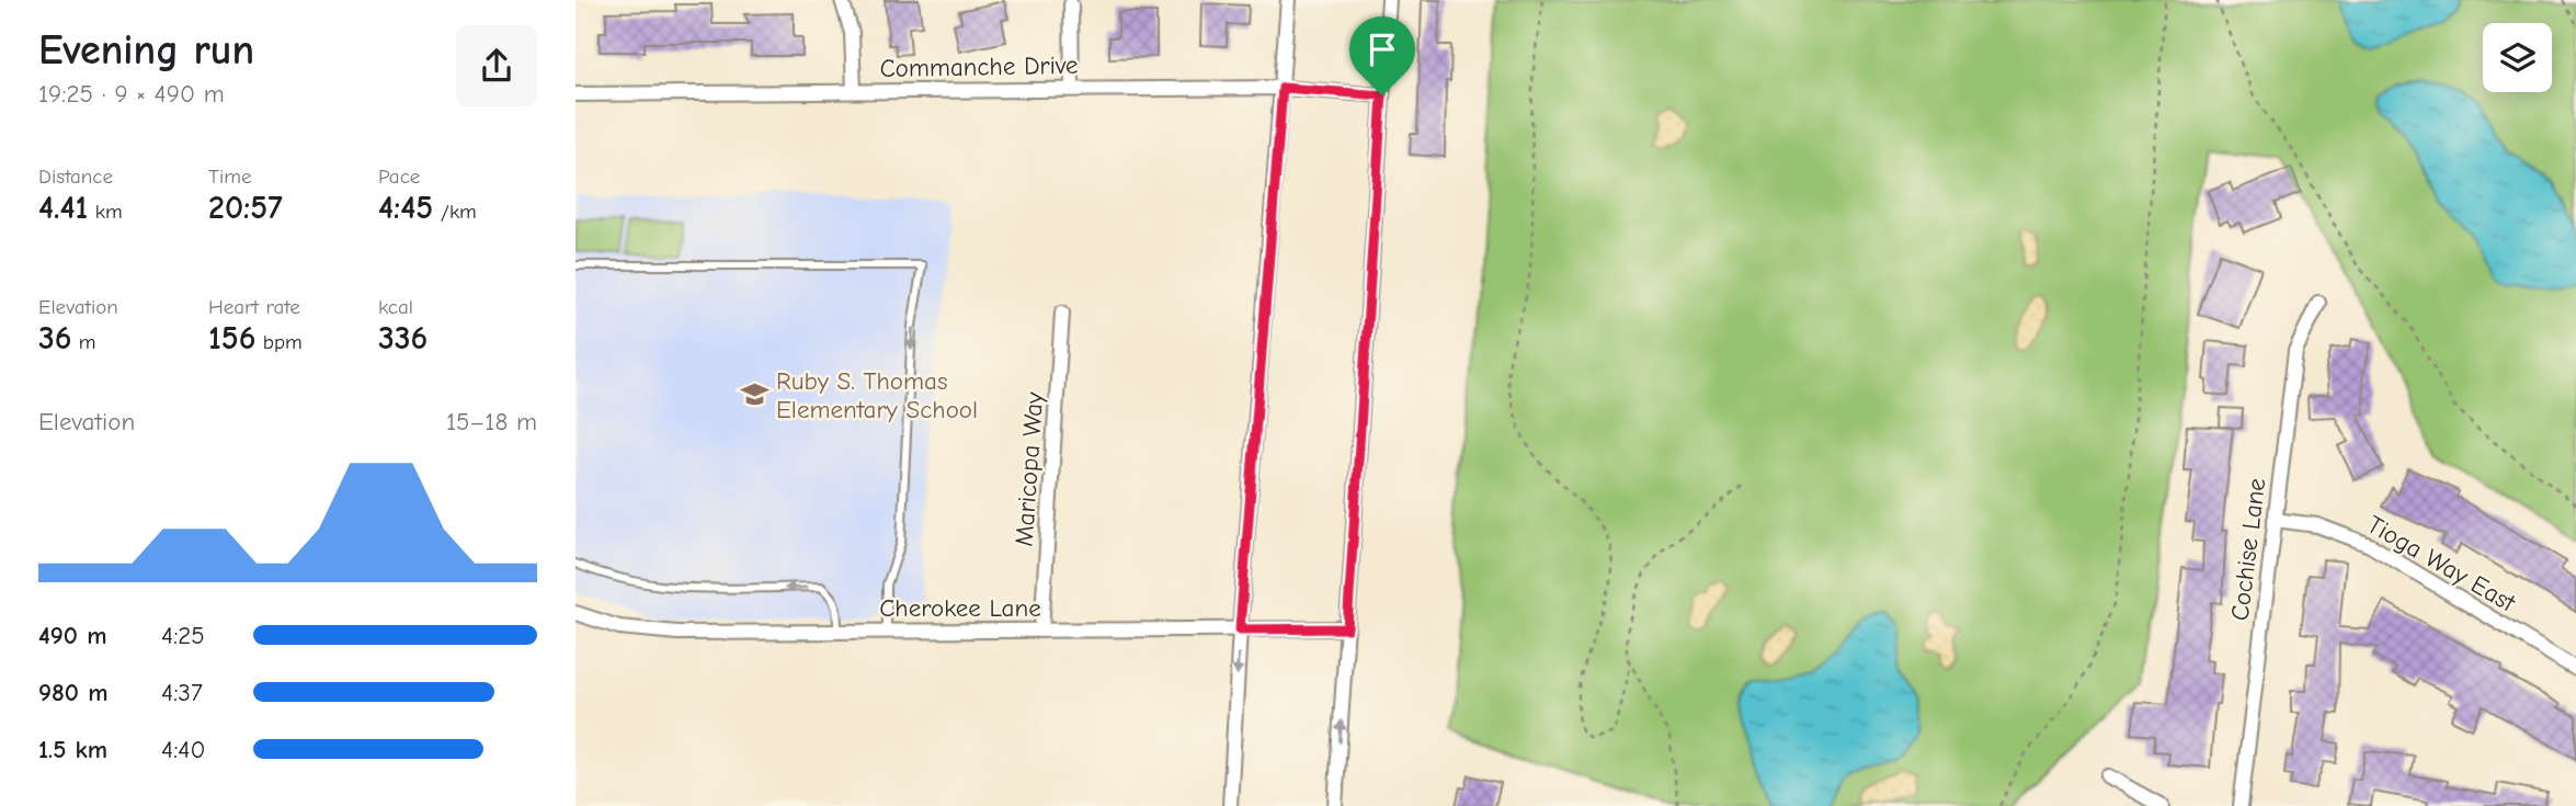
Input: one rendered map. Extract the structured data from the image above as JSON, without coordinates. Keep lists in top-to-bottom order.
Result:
{
  "streets": {
    "street": [
      "Commanche Drive",
      "Maricopa Way",
      "Cochise Lane",
      "Tioga Way East",
      "Cherokee Lane"
    ]
  },
  "crossings": [
    ["Maricopa Way", "Cherokee Lane"],
    ["Cochise Lane", "Tioga Way East"]
  ],
  "places": {
    "school or university": ["Ruby S. Thomas Elementary School"]
  },
  "page": {
    "heading": ["Evening run", "19:25 · 9 × 490 m"],
    "stats": [
      ["Distance", "4.41 km"],
      ["Time", "20:57"],
      ["Pace", "4:45 /km"],
      ["Elevation", "36 m"],
      ["Heart rate", "156 bpm"],
      ["kcal", "336"]
    ],
    "chart": ["Elevation", "15–18 m"],
    "list": [
      {
        "name": "490 m",
        "note": "4:25"
      },
      {
        "name": "980 m",
        "note": "4:37"
      },
      {
        "name": "1.5 km",
        "note": "4:40"
      }
    ]
  }
}
